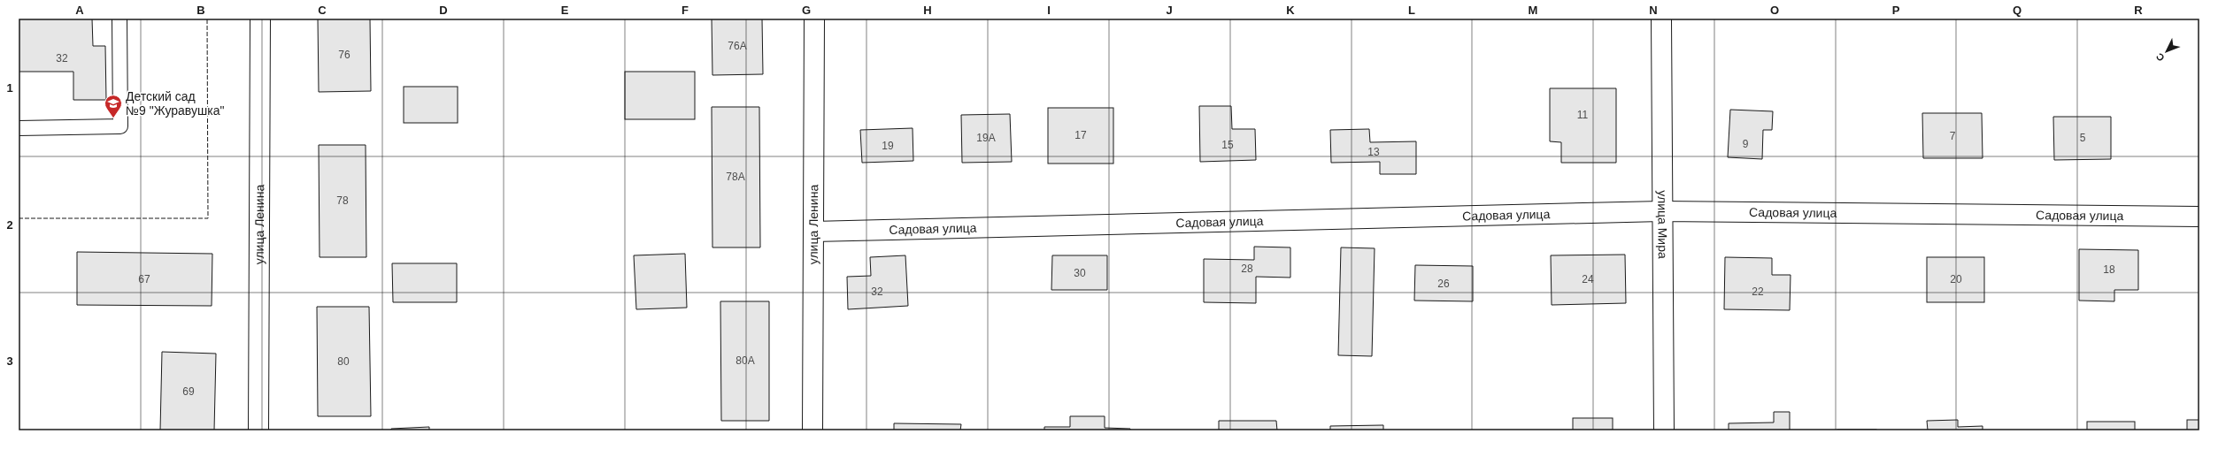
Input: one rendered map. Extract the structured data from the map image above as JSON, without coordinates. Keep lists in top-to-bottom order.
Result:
{
  "streets": {
    "street": ["Садовая улица", "улица Ленина", "улица Мира"]
  },
  "crossings": [
    ["Садовая улица", "улица Ленина"],
    ["Садовая улица", "улица Мира"]
  ],
  "places": {
    "school or university": ["Детский сад №9 \"Журавушка\""]
  },
  "house_numbers": [
    "76А",
    "76",
    "32",
    "11",
    "17",
    "7",
    "19А",
    "5",
    "9",
    "15",
    "19",
    "13",
    "78А",
    "78",
    "28",
    "18",
    "30",
    "67",
    "24",
    "20",
    "26",
    "32",
    "22",
    "80А",
    "80",
    "69"
  ],
  "north": "bottom left",
  "grid": {
    "columns": [
      "A",
      "B",
      "C",
      "D",
      "E",
      "F",
      "G",
      "H",
      "I",
      "J",
      "K",
      "L",
      "M",
      "N",
      "O",
      "P",
      "Q",
      "R"
    ],
    "rows": ["1", "2", "3"]
  }
}
